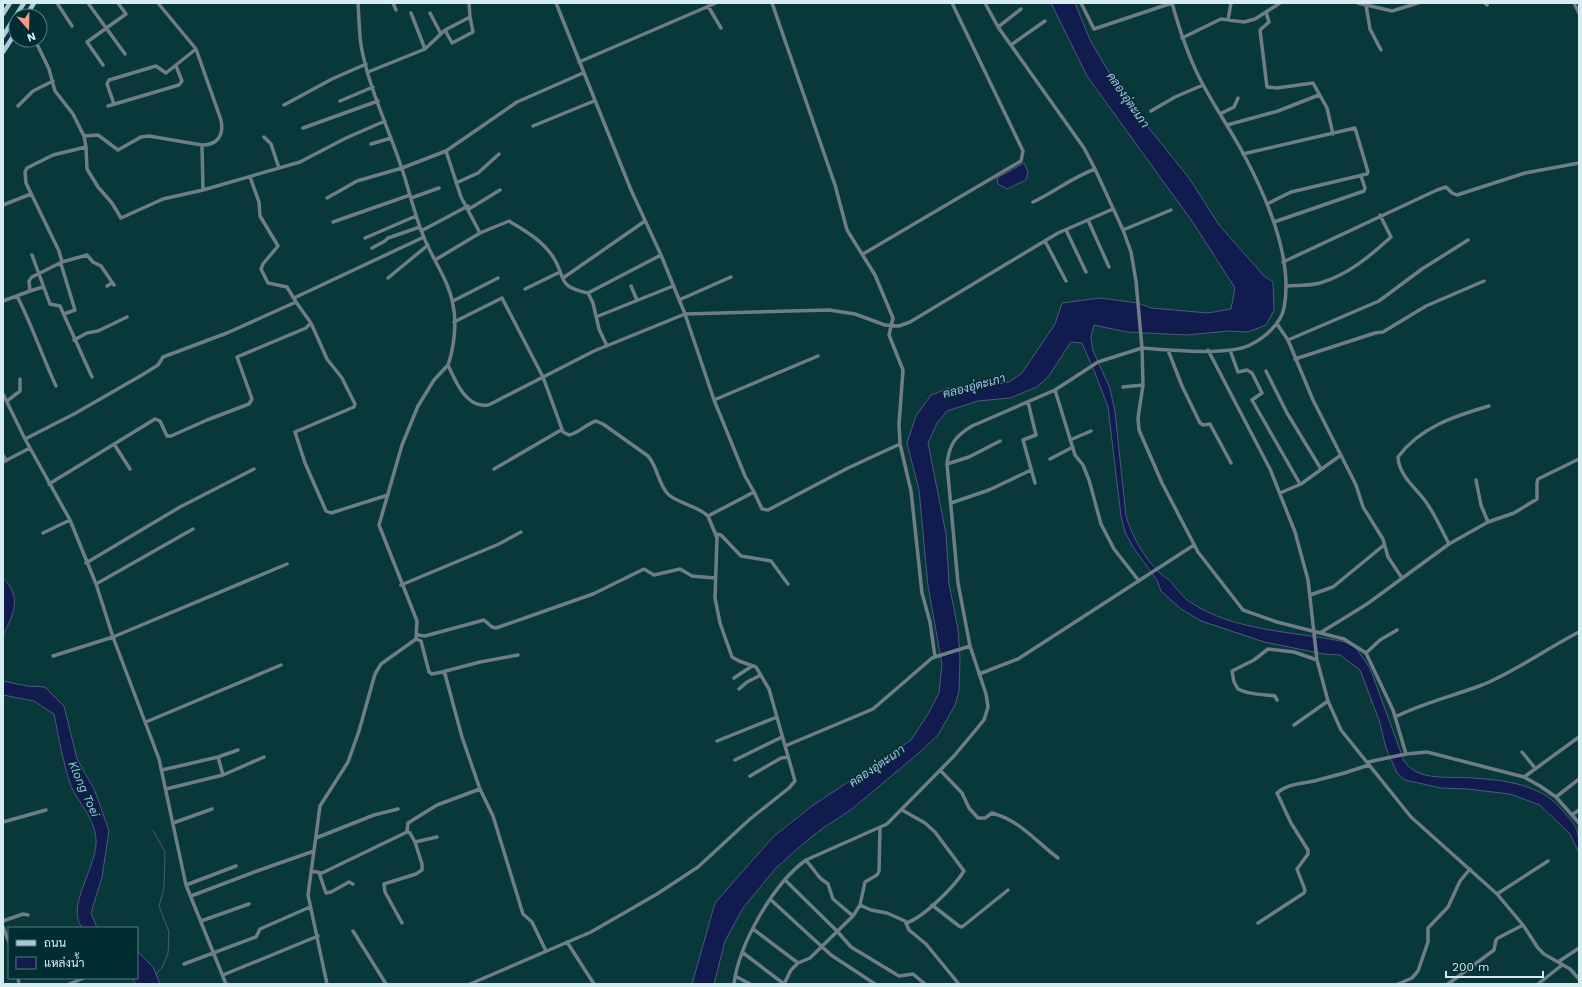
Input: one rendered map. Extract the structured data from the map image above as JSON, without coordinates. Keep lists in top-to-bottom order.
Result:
{
  "water": ["คลองอุ่ตะเภา", "Klong Toei"],
  "legend": ["ถนน", "แหล่งน้ำ"],
  "scale_bar": "200 m",
  "north": "bottom"
}
